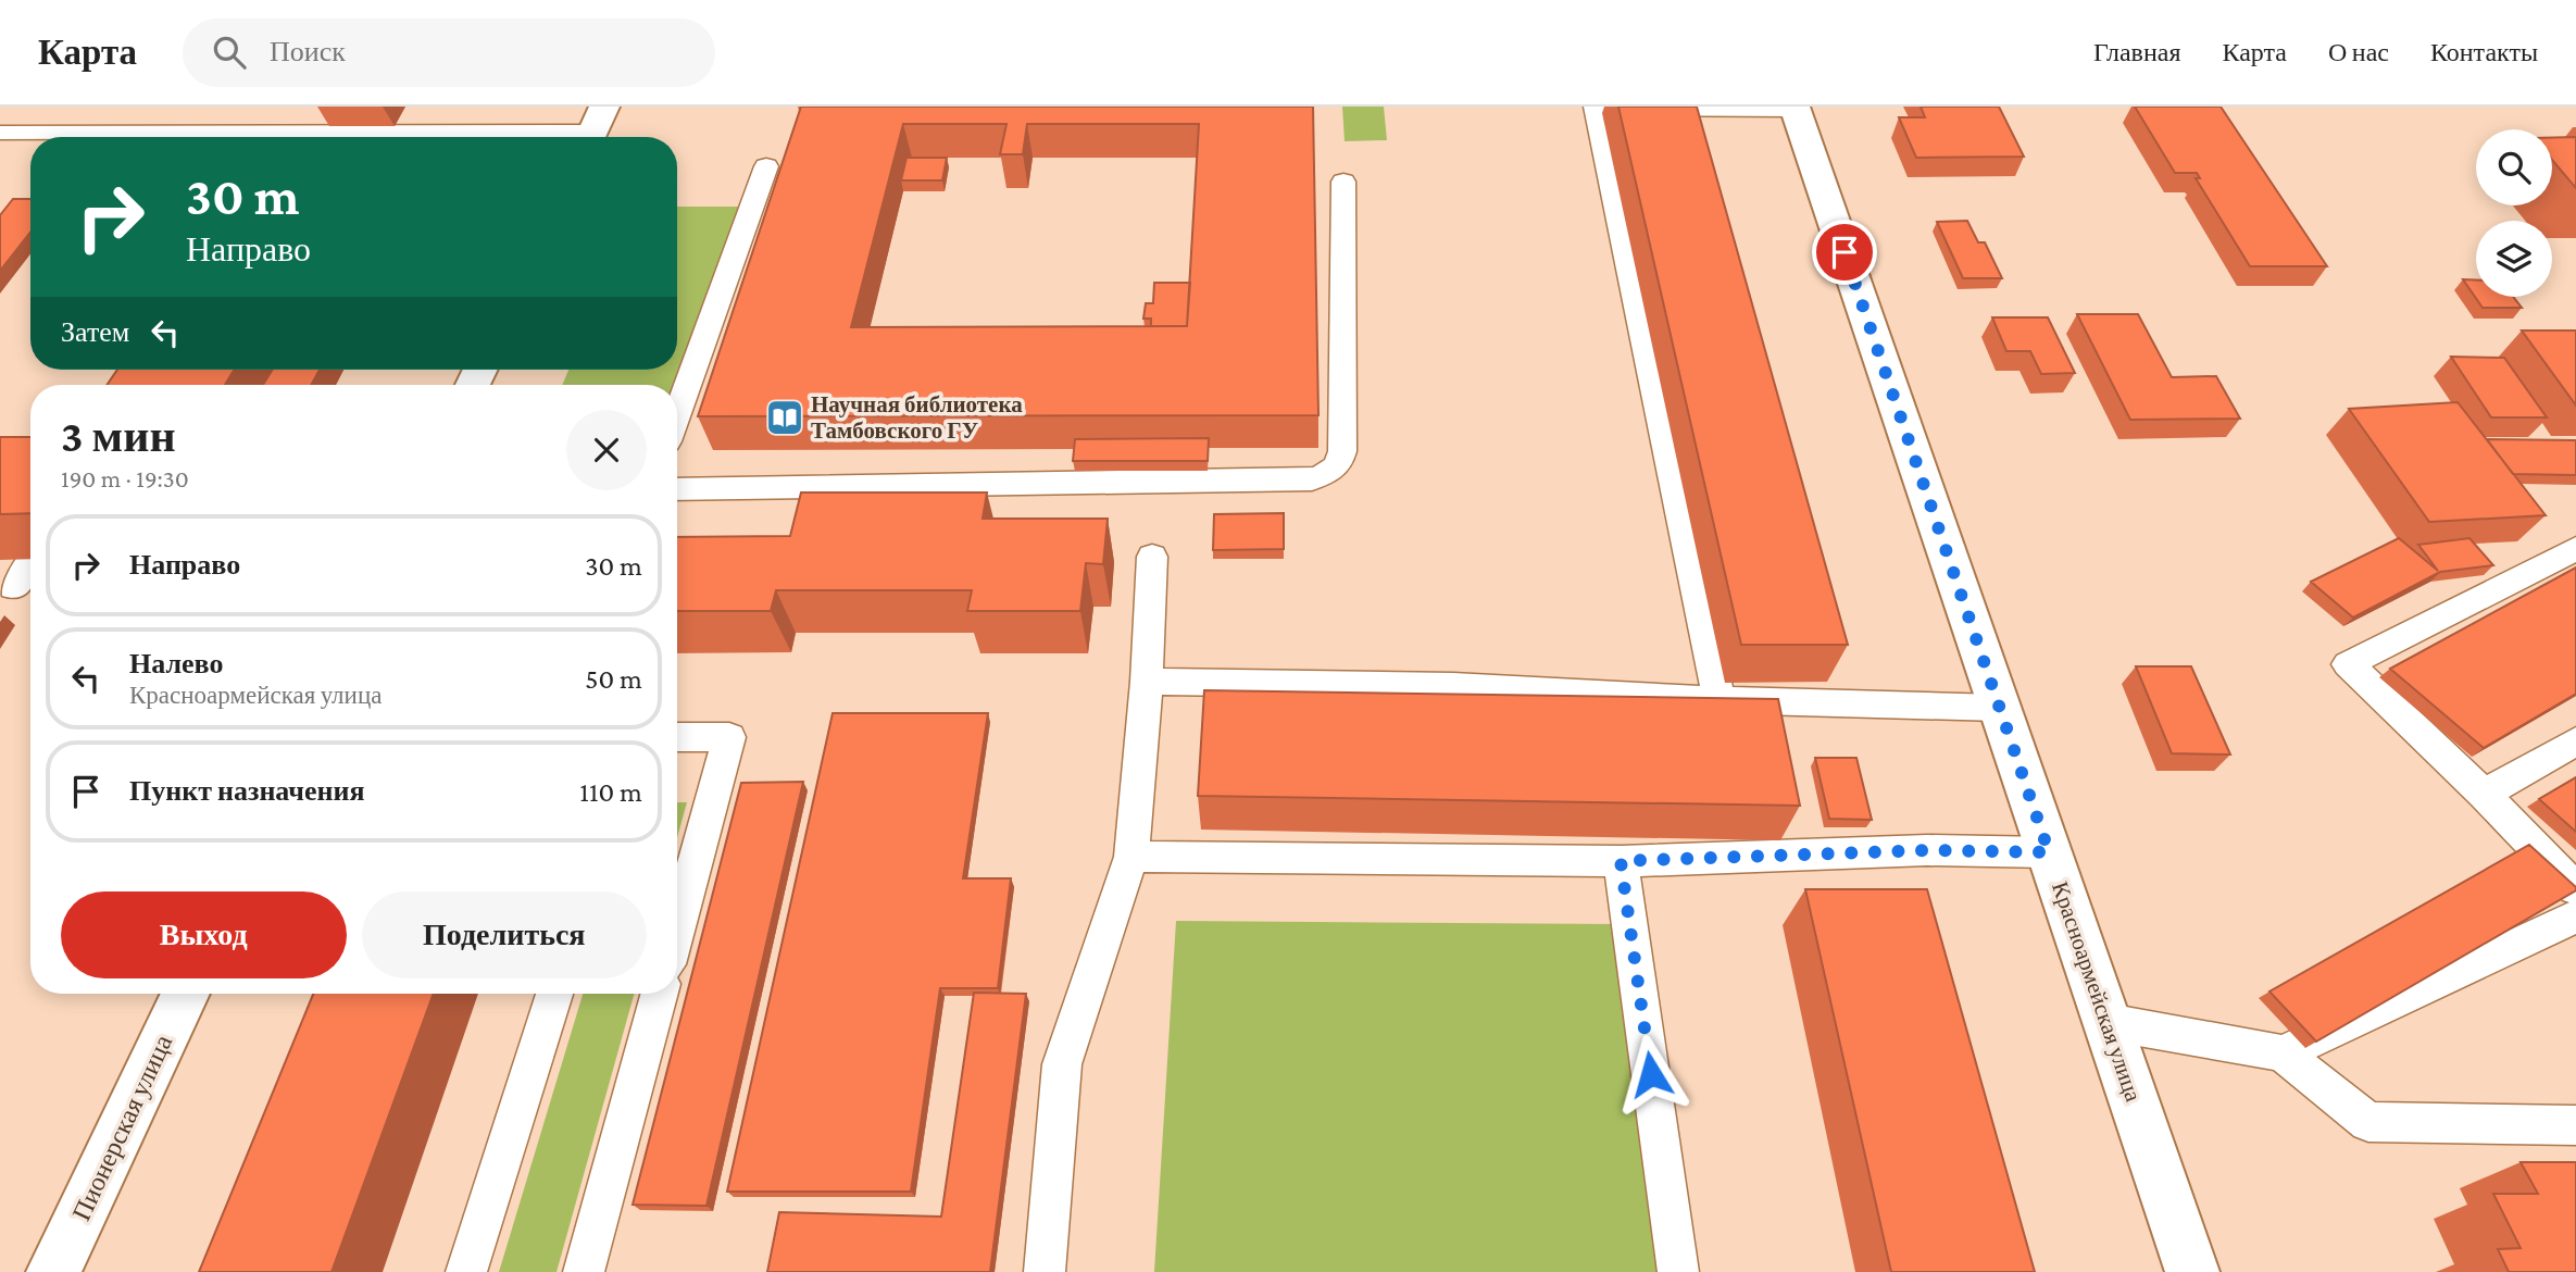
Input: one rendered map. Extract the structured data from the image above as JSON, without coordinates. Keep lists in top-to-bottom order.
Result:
{
  "streets": {
    "street": ["Красноармейская улица", "Пионерская улица"]
  },
  "places": {
    "library": ["Научная библиотека Тамбовского ГУ"]
  },
  "page": {
    "header": "Карта",
    "search": "Поиск",
    "nav": [
      "Главная",
      "Карта",
      "О нас",
      "Контакты"
    ],
    "turn": ["30 m", "Направо"],
    "then": "Затем",
    "heading": ["3 мин", "190 m · 19:30"],
    "list": [
      {
        "name": "Направо",
        "value": "30 m"
      },
      {
        "name": "Налево",
        "note": "Красноармейская улица",
        "value": "50 m"
      },
      {
        "name": "Пункт назначения",
        "value": "110 m"
      }
    ],
    "buttons": ["Выход", "Поделиться"]
  }
}
